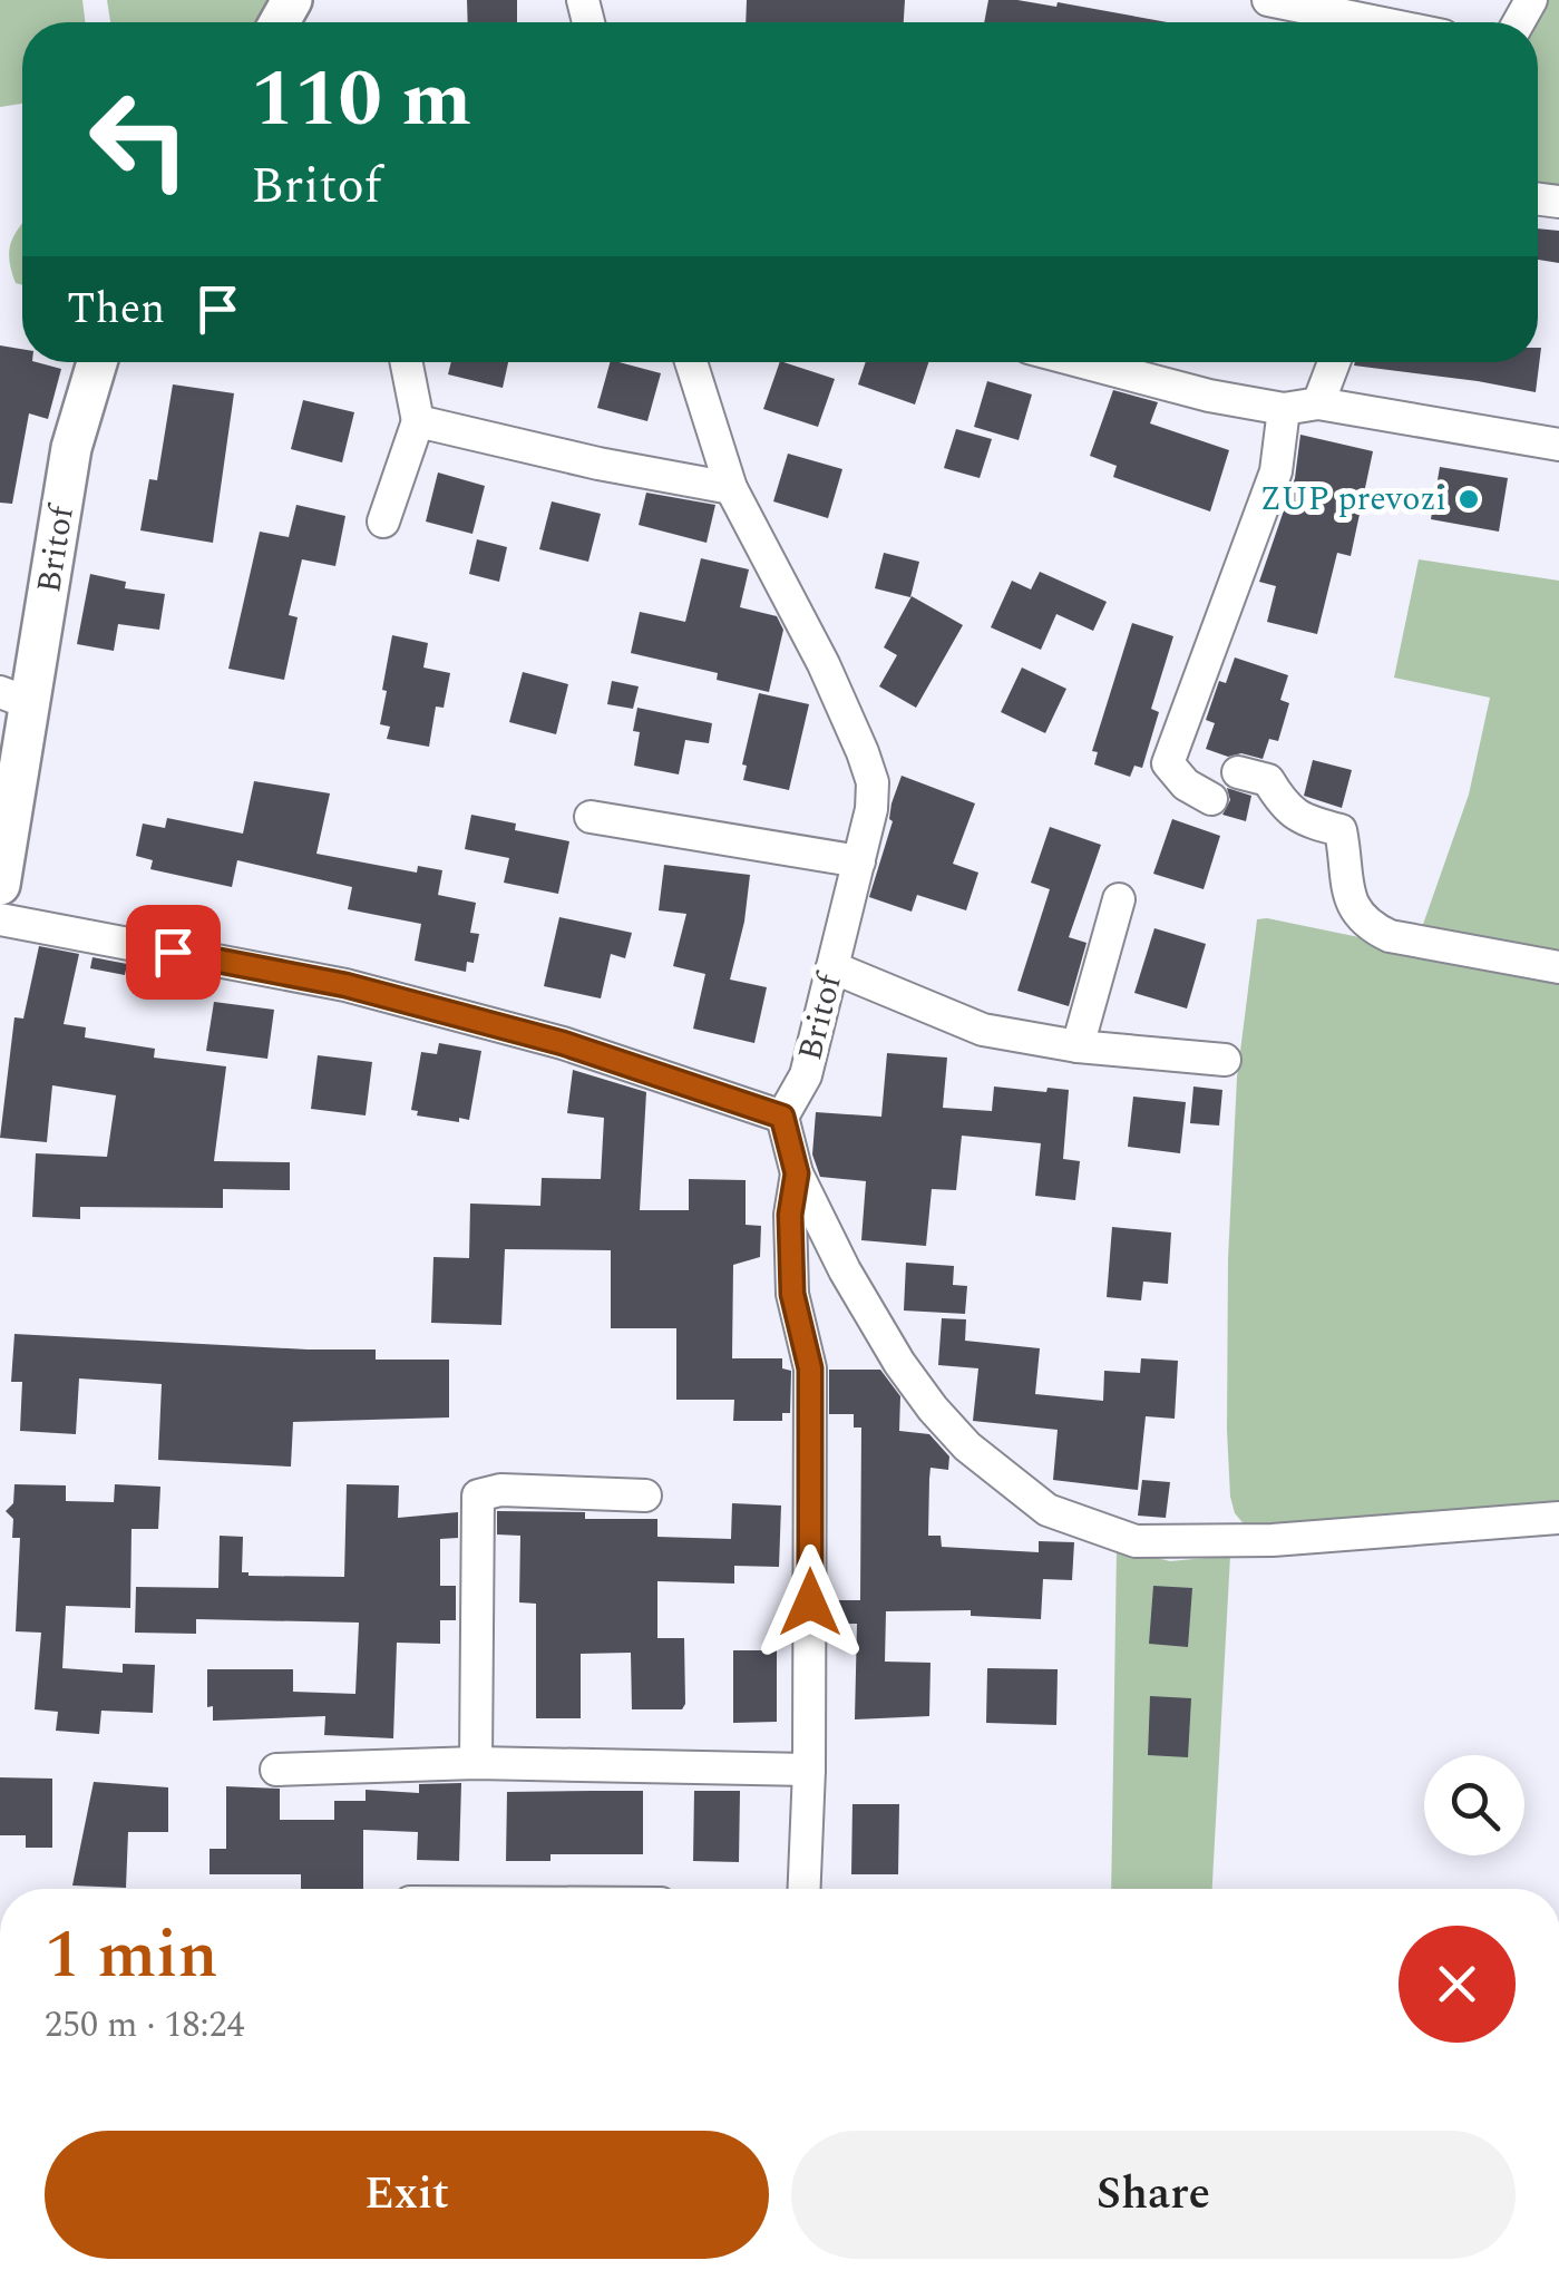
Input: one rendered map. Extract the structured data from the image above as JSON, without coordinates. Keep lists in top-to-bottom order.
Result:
{
  "streets": {
    "street": ["Britof"]
  },
  "places": ["ZUP prevozi"],
  "page": {
    "turn": ["110 m", "Britof"],
    "then": "Then",
    "heading": ["1 min", "250 m · 18:24"],
    "buttons": ["Exit", "Share"]
  }
}
